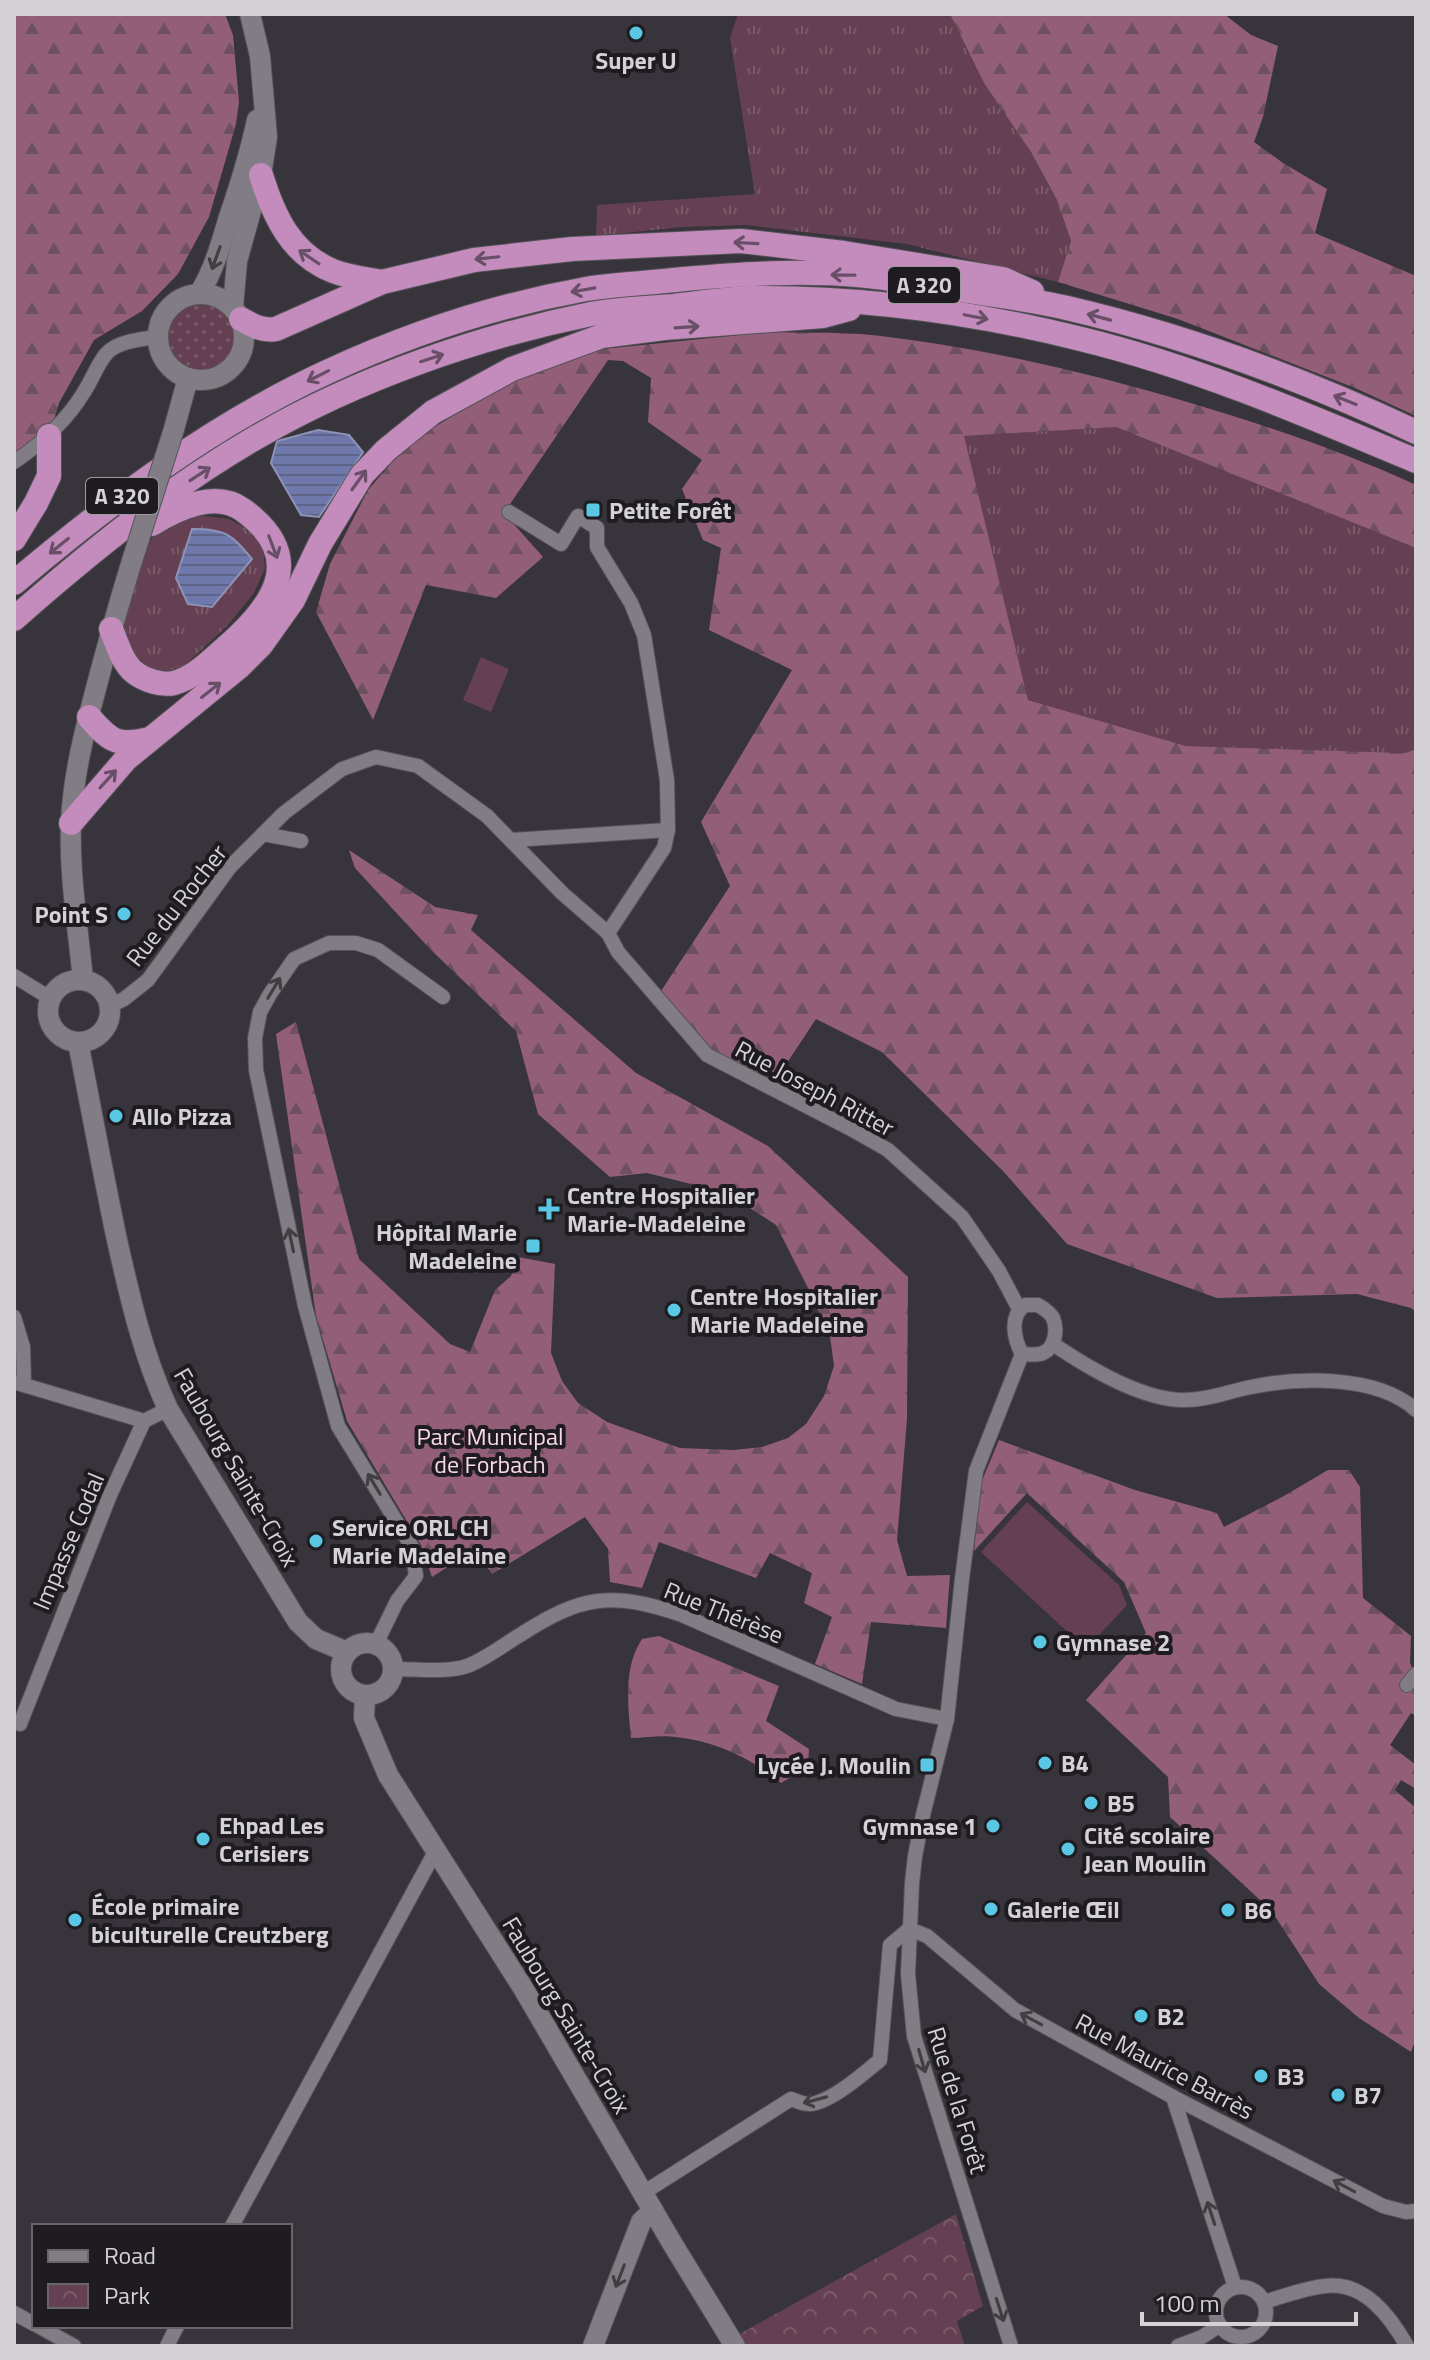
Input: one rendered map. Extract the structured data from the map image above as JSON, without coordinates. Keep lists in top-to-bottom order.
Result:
{
  "streets": {
    "highway": ["A 320"],
    "main road": ["Faubourg Sainte-Croix"],
    "street": [
      "Rue du Rocher",
      "Rue Joseph Ritter",
      "Impasse Codal",
      "Rue Thérèse",
      "Rue Maurice Barrès",
      "Rue de la Forêt"
    ]
  },
  "crossings": [
    ["Rue du Rocher", "Rue Joseph Ritter"],
    ["Rue du Rocher", "Faubourg Sainte-Croix"],
    ["Rue Joseph Ritter", "Rue de la Forêt"],
    ["Faubourg Sainte-Croix", "Rue Thérèse"],
    ["Rue Thérèse", "Rue de la Forêt"],
    ["Rue Maurice Barrès", "Rue de la Forêt"]
  ],
  "one_way": ["Rue Maurice Barrès", "Rue de la Forêt"],
  "parks": ["Parc Municipal de Forbach"],
  "places": {
    "other": [
      "Super U",
      "Point S",
      "Allo Pizza",
      "Centre Hospitalier Marie Madeleine",
      "Service ORL CH Marie Madelaine",
      "Gymnase 2",
      "B4",
      "B5",
      "Gymnase 1",
      "Ehpad Les Cerisiers",
      "Cité scolaire Jean Moulin",
      "Galerie Œil",
      "B6",
      "École primaire biculturelle Creutzberg",
      "B2",
      "B3",
      "B7"
    ],
    "transit": ["Petite Forêt", "Hôpital Marie Madeleine", "Lycée J. Moulin"],
    "health": ["Centre Hospitalier Marie-Madeleine"]
  },
  "legend": ["Road", "Park"],
  "scale_bar": "100 m"
}
